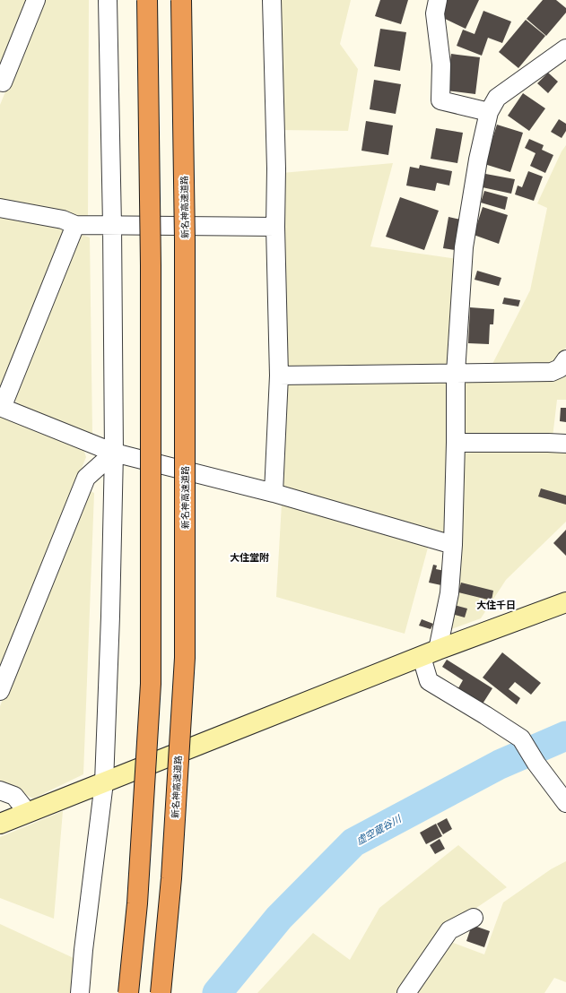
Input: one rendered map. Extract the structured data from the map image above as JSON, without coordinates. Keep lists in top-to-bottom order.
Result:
{
  "streets": {
    "highway": ["新名神高速道路"]
  },
  "districts": ["大住堂附", "大住千日"],
  "water": ["虚空蔵谷川"]
}
